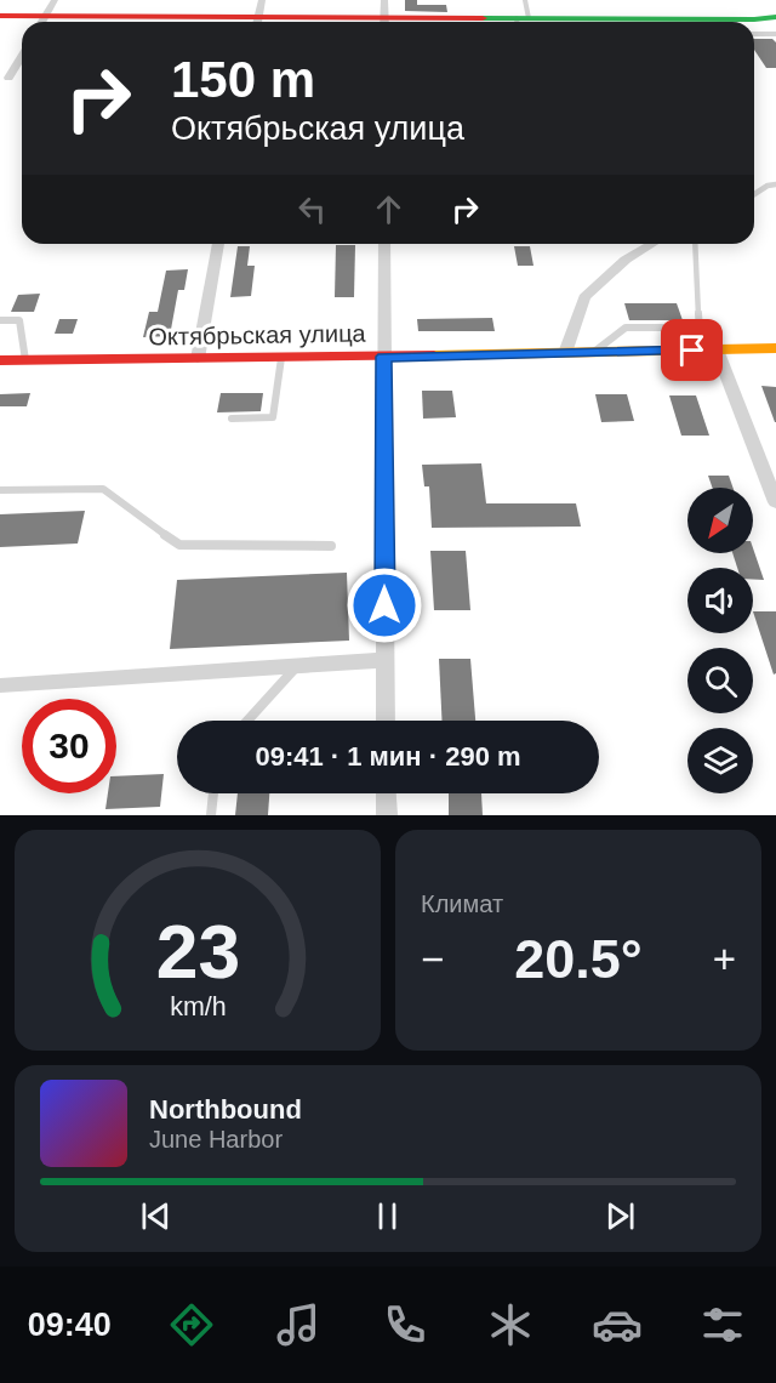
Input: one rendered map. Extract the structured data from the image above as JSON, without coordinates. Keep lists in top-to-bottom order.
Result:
{
  "streets": {
    "street": ["Октябрьская улица"]
  },
  "north": "bottom left",
  "page": {
    "turn": ["150 m", "Октябрьская улица"],
    "limit": "30",
    "trip": "09:41 · 1 мин · 290 m",
    "tile": "Климат",
    "heat": ["−", "20.5°", "+"],
    "song": ["Northbound", "June Harbor"],
    "tabs": "09:40",
    "gauge": ["23", "km/h"]
  }
}
